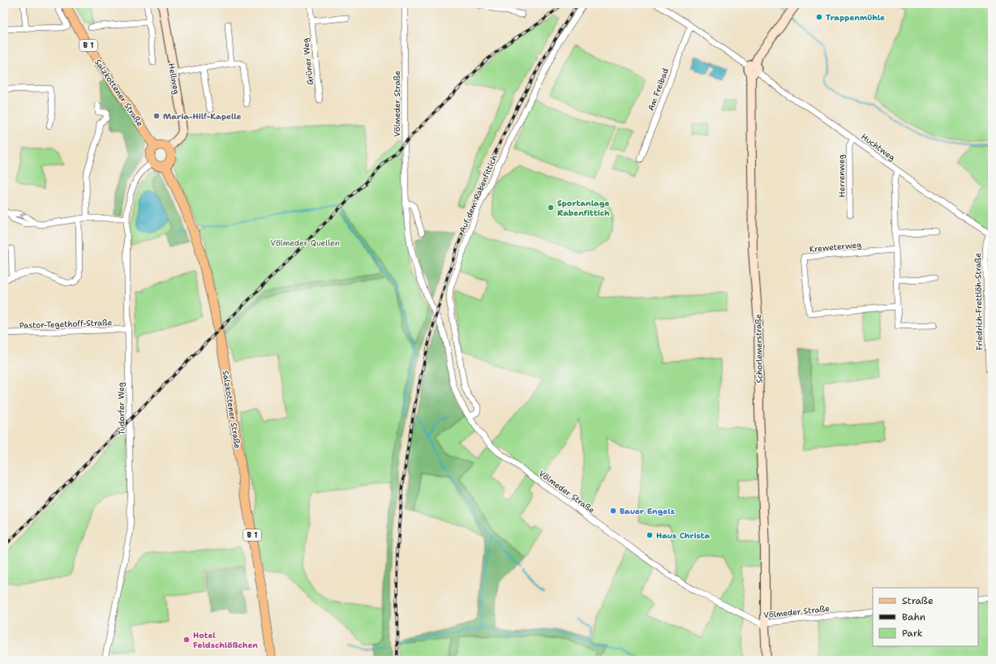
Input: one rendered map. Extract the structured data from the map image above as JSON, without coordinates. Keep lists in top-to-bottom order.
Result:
{
  "streets": {
    "main road": ["B 1", "Salzkottener Straße"],
    "street": [
      "Grüner Weg",
      "Hellweg",
      "Am Freibad",
      "Völmeder Straße",
      "Huchtweg",
      "Herrenweg",
      "Auf dem Rabenfittich",
      "Kreweterweg",
      "Friedrich-Frettlöh-Straße",
      "Pastor-Tegethoff-Straße",
      "Schorlemerstraße",
      "Tudorfer Weg"
    ]
  },
  "crossings": [
    ["Hellweg", "Salzkottener Straße"],
    ["Hellweg", "Tudorfer Weg"],
    ["Am Freibad", "Huchtweg"],
    ["Salzkottener Straße", "Tudorfer Weg"],
    ["Völmeder Straße", "Auf dem Rabenfittich"],
    ["Völmeder Straße", "Schorlemerstraße"],
    ["Huchtweg", "Herrenweg"],
    ["Huchtweg", "Friedrich-Frettlöh-Straße"],
    ["Huchtweg", "Schorlemerstraße"],
    ["Pastor-Tegethoff-Straße", "Tudorfer Weg"]
  ],
  "parks": ["Völmeder Quellen"],
  "places": [
    "Trappenmühle",
    "Maria-Hilf-Kapelle",
    "Sportanlage Rabenfittich",
    "Bauer Engels",
    "Haus Christa",
    "Hotel Feldschlößchen"
  ],
  "legend": ["Straße", "Bahn", "Park"]
}
